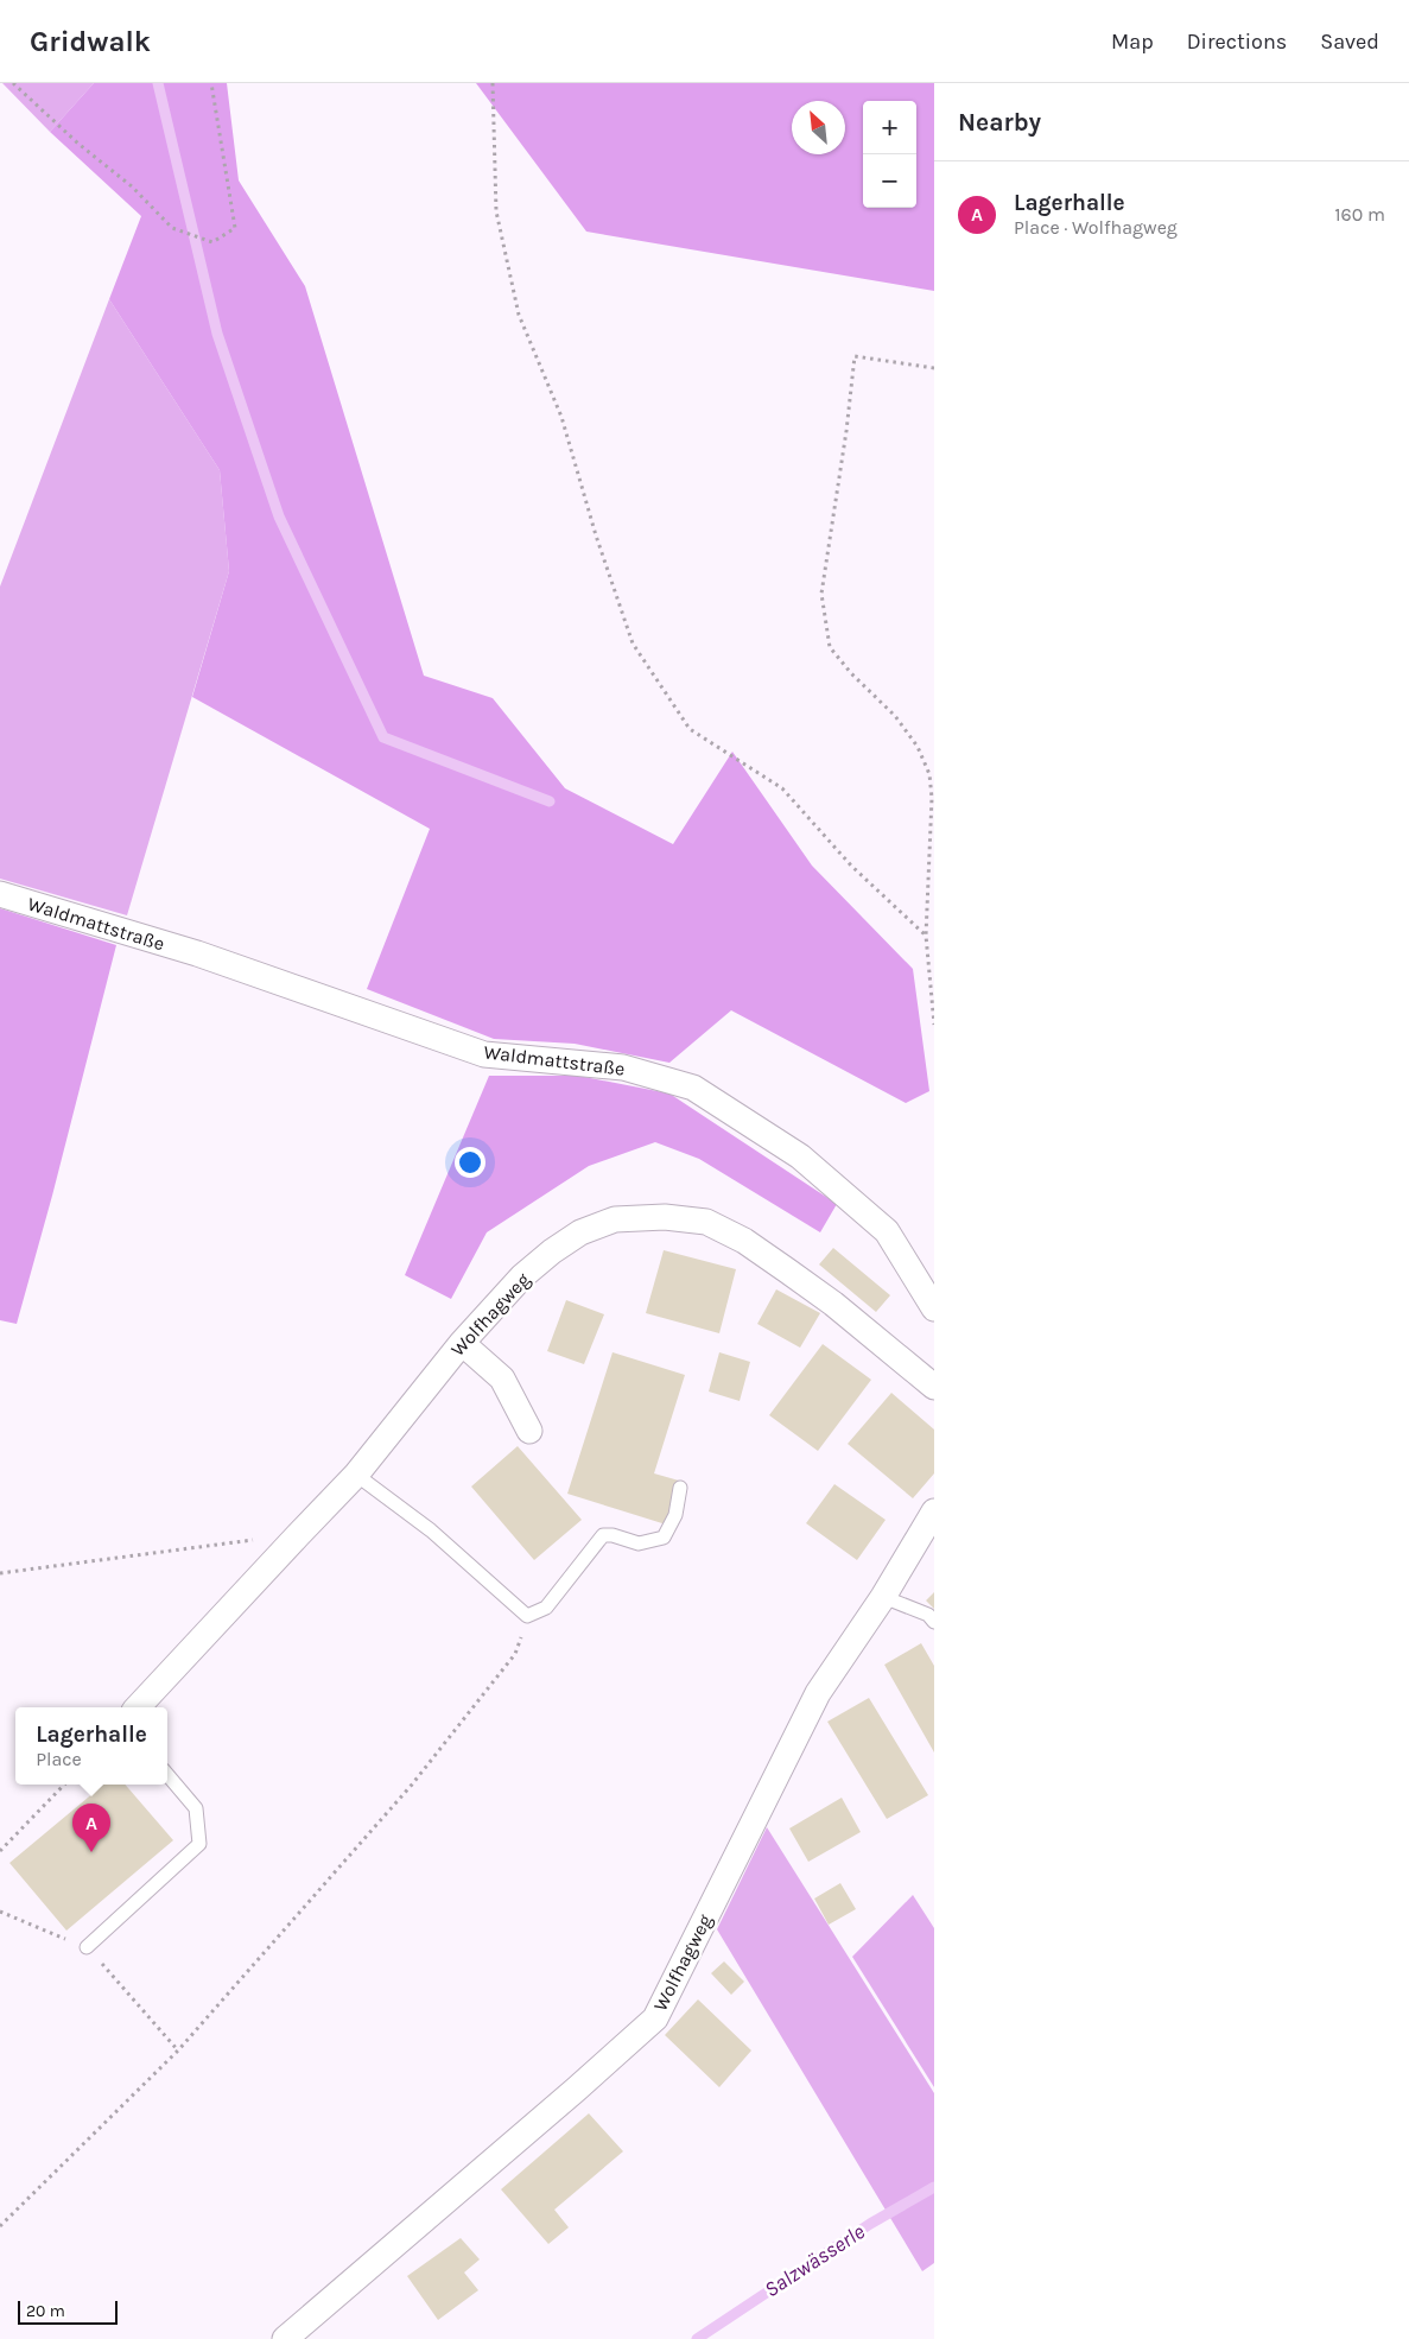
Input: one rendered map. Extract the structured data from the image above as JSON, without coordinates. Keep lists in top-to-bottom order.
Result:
{
  "streets": {
    "street": ["Waldmattstraße", "Wolfhagweg"]
  },
  "water": ["Salzwässerle"],
  "scale_bar": "20 m",
  "north": "top left",
  "page": {
    "header": "Gridwalk",
    "nav": ["Map", "Directions", "Saved"],
    "heading": "Nearby",
    "map_buttons": ["+", "−"],
    "list": [
      {
        "mark": "A",
        "name": "Lagerhalle",
        "note": "Place · Wolfhagweg",
        "value": "160 m"
      }
    ],
    "popup": ["Lagerhalle", "Place"],
    "pins": "A",
    "scale": "20 m"
  }
}
